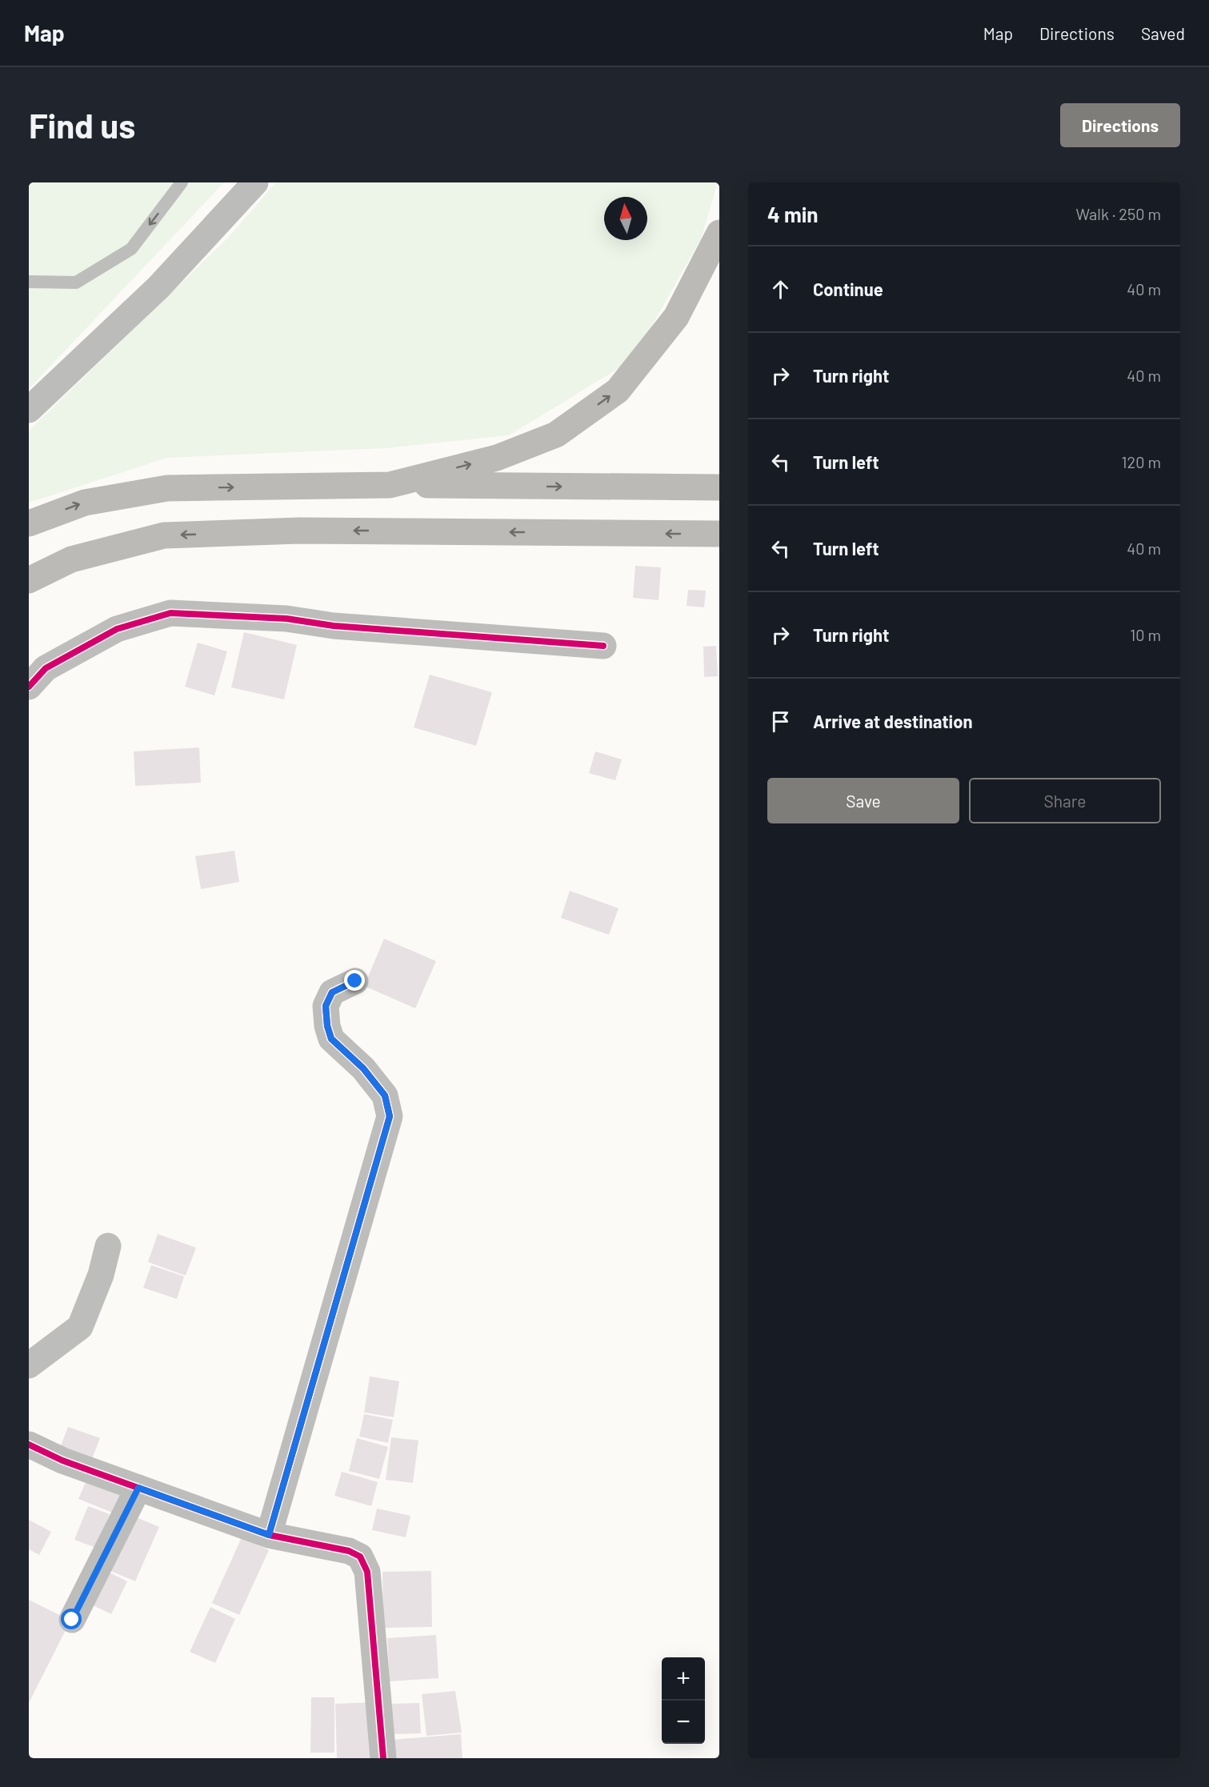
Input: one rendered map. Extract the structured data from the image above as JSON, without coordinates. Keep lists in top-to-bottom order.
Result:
{
  "north": "top",
  "page": {
    "header": "Map",
    "nav": ["Map", "Directions", "Saved"],
    "buttons": [
      "Directions",
      ["Save", "Share"]
    ],
    "title": "Find us",
    "heading": ["4 min", "Walk · 250 m"],
    "list": [
      ["Continue", "40 m"],
      ["Turn right", "40 m"],
      ["Turn left", "120 m"],
      ["Turn left", "40 m"],
      ["Turn right", "10 m"],
      "Arrive at destination"
    ],
    "map_buttons": ["+", "−"]
  }
}
